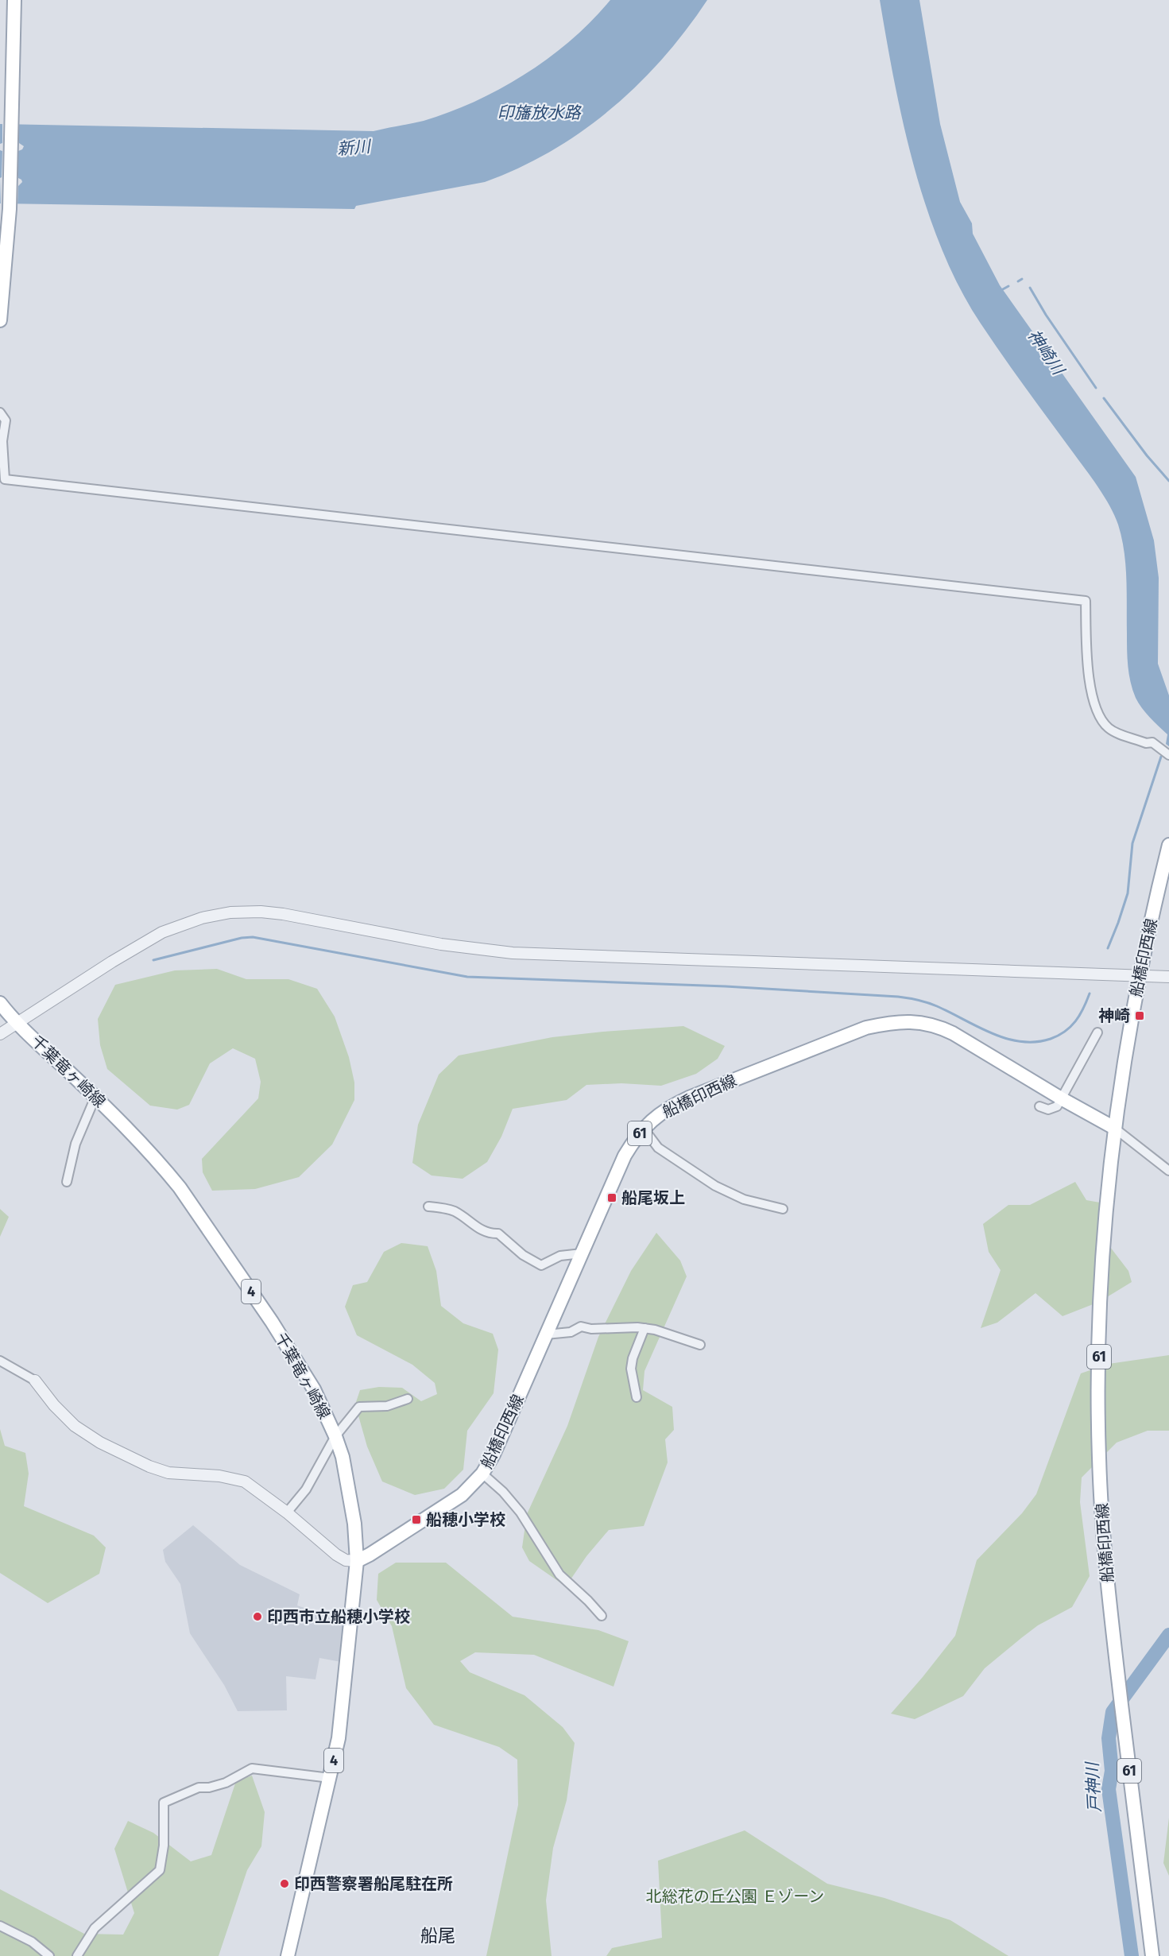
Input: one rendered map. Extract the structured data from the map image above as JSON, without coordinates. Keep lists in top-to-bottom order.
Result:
{
  "streets": {
    "main road": [
      "船橋印西線",
      "千葉竜ヶ崎線",
      "61",
      "4"
    ]
  },
  "crossings": [
    ["船橋印西線", "千葉竜ヶ崎線"]
  ],
  "districts": ["船尾"],
  "water": [
    "印旛放水路",
    "新川",
    "神崎川",
    "戸神川"
  ],
  "parks": ["北総花の丘公園 Ｅゾーン"],
  "places": {
    "transit": ["神崎", "船尾坂上", "船穂小学校"],
    "other": ["印西市立船穂小学校", "印西警察署船尾駐在所"]
  }
}
